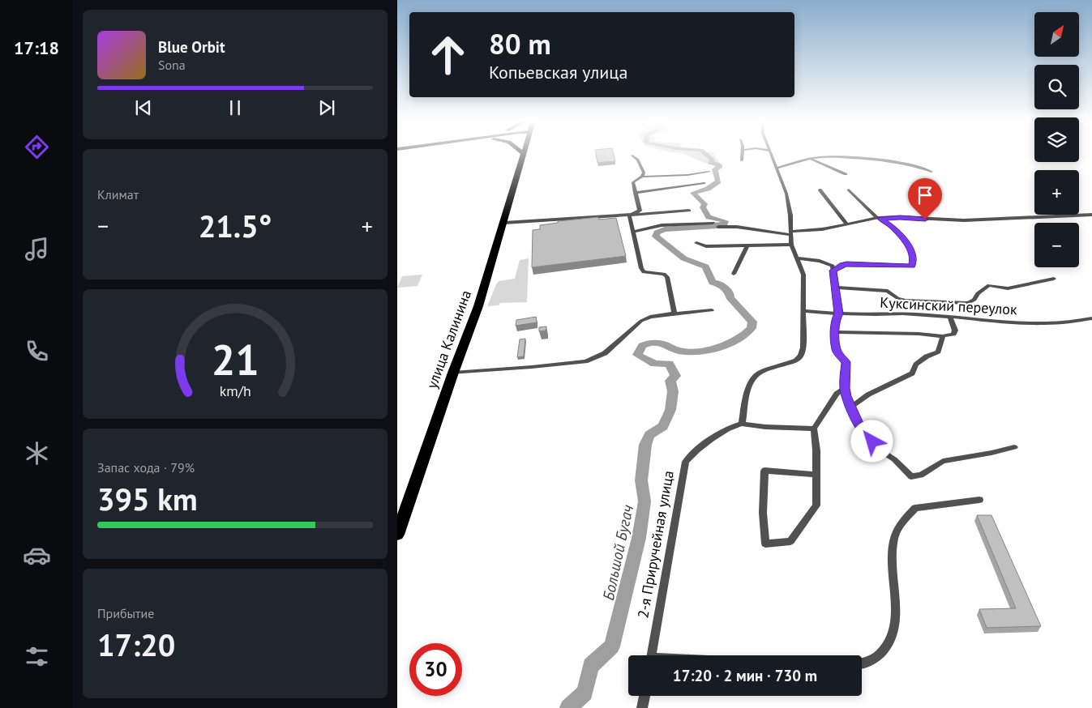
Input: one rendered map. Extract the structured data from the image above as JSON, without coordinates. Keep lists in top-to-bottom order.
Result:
{
  "streets": {
    "main road": ["улица Калинина"],
    "street": ["Куксинский переулок", "2-я Приручейная улица"]
  },
  "water": ["Большой Бугач"],
  "north": "top right",
  "page": {
    "tabs": "17:18",
    "map_buttons": ["+", "−"],
    "turn": ["80 m", "Копьевская улица"],
    "song": ["Blue Orbit", "Sona"],
    "tile": [
      "Климат",
      ["Запас хода · 79%", "395 km"],
      ["Прибытие", "17:20"]
    ],
    "heat": ["−", "21.5°", "+"],
    "limit": "30",
    "trip": "17:20 · 2 мин · 730 m",
    "gauge": ["21", "km/h"]
  }
}
